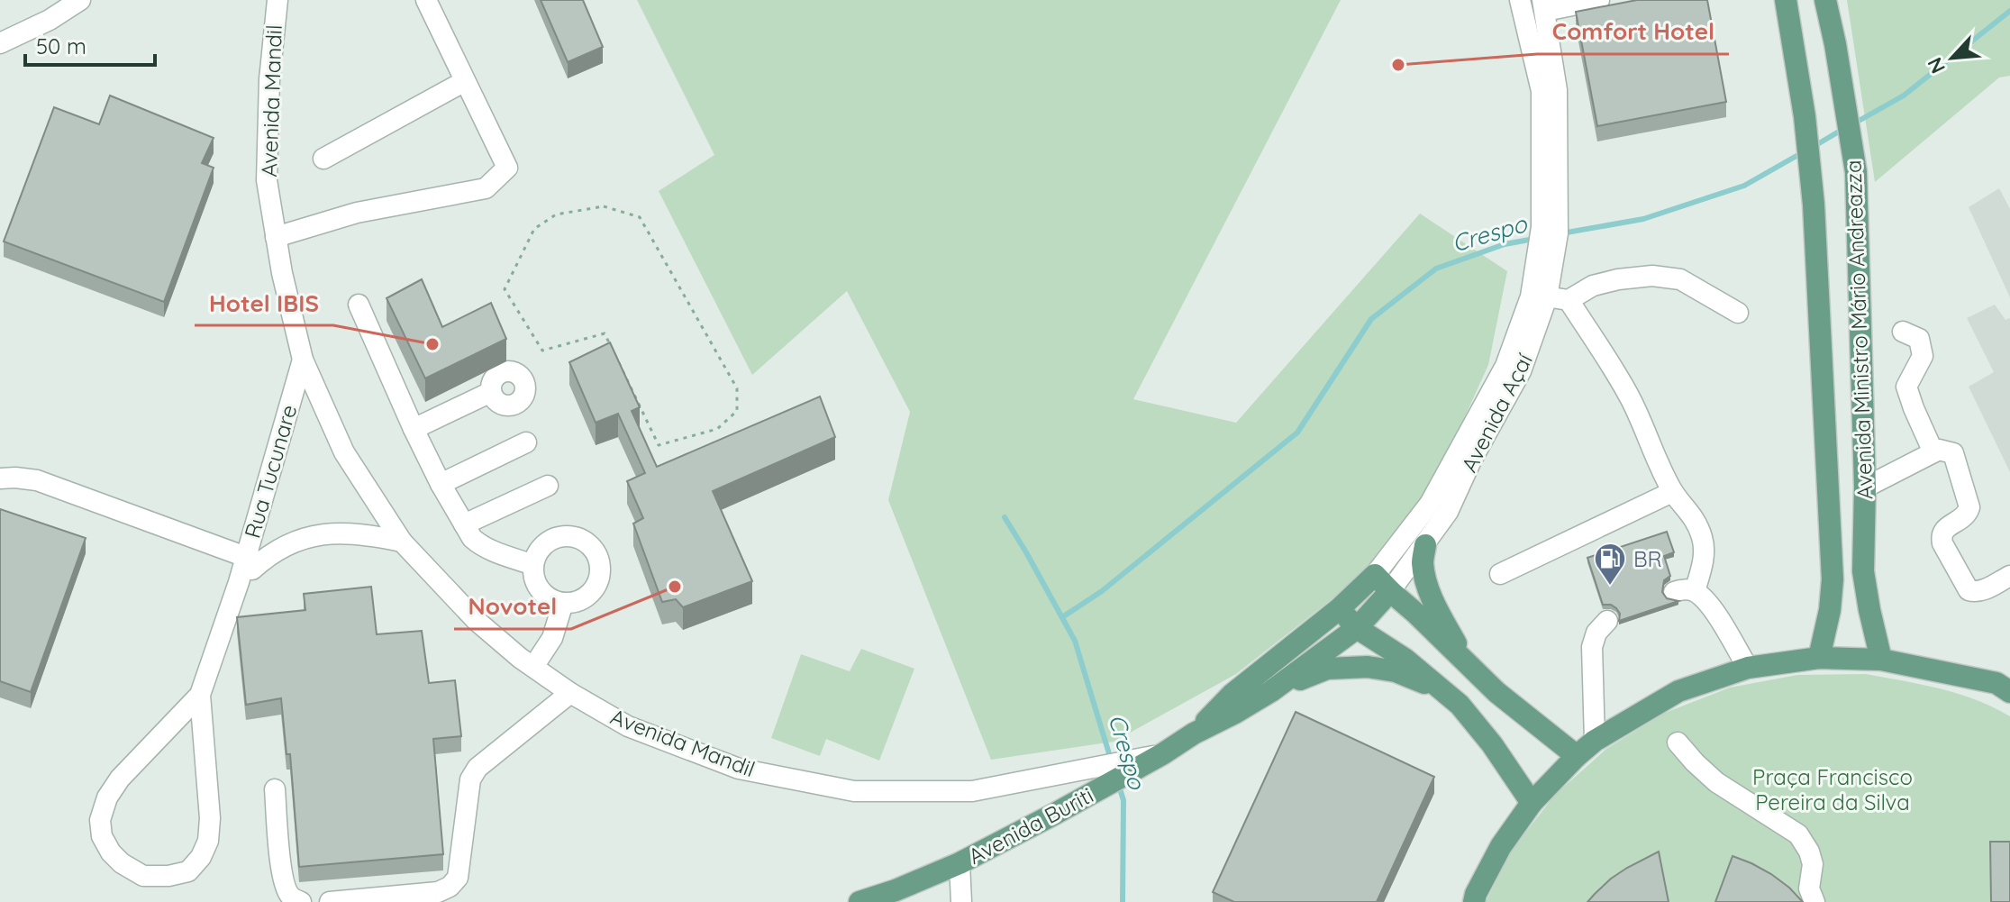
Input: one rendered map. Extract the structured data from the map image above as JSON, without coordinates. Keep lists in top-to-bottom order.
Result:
{
  "streets": {
    "main road": ["Avenida Ministro Mário Andreazza", "Avenida Buriti"],
    "street": ["Avenida Mandil", "Avenida Açaí", "Rua Tucunare"]
  },
  "crossings": [
    ["Avenida Mandil", "Rua Tucunare"],
    ["Avenida Mandil", "Avenida Buriti"],
    ["Avenida Açaí", "Avenida Buriti"]
  ],
  "water": ["Crespo"],
  "parks": ["Praça Francisco Pereira da Silva"],
  "places": {
    "other": ["Comfort Hotel", "Hotel IBIS", "Novotel"],
    "fuel station": ["BR"]
  },
  "scale_bar": "50 m",
  "north": "bottom left"
}
